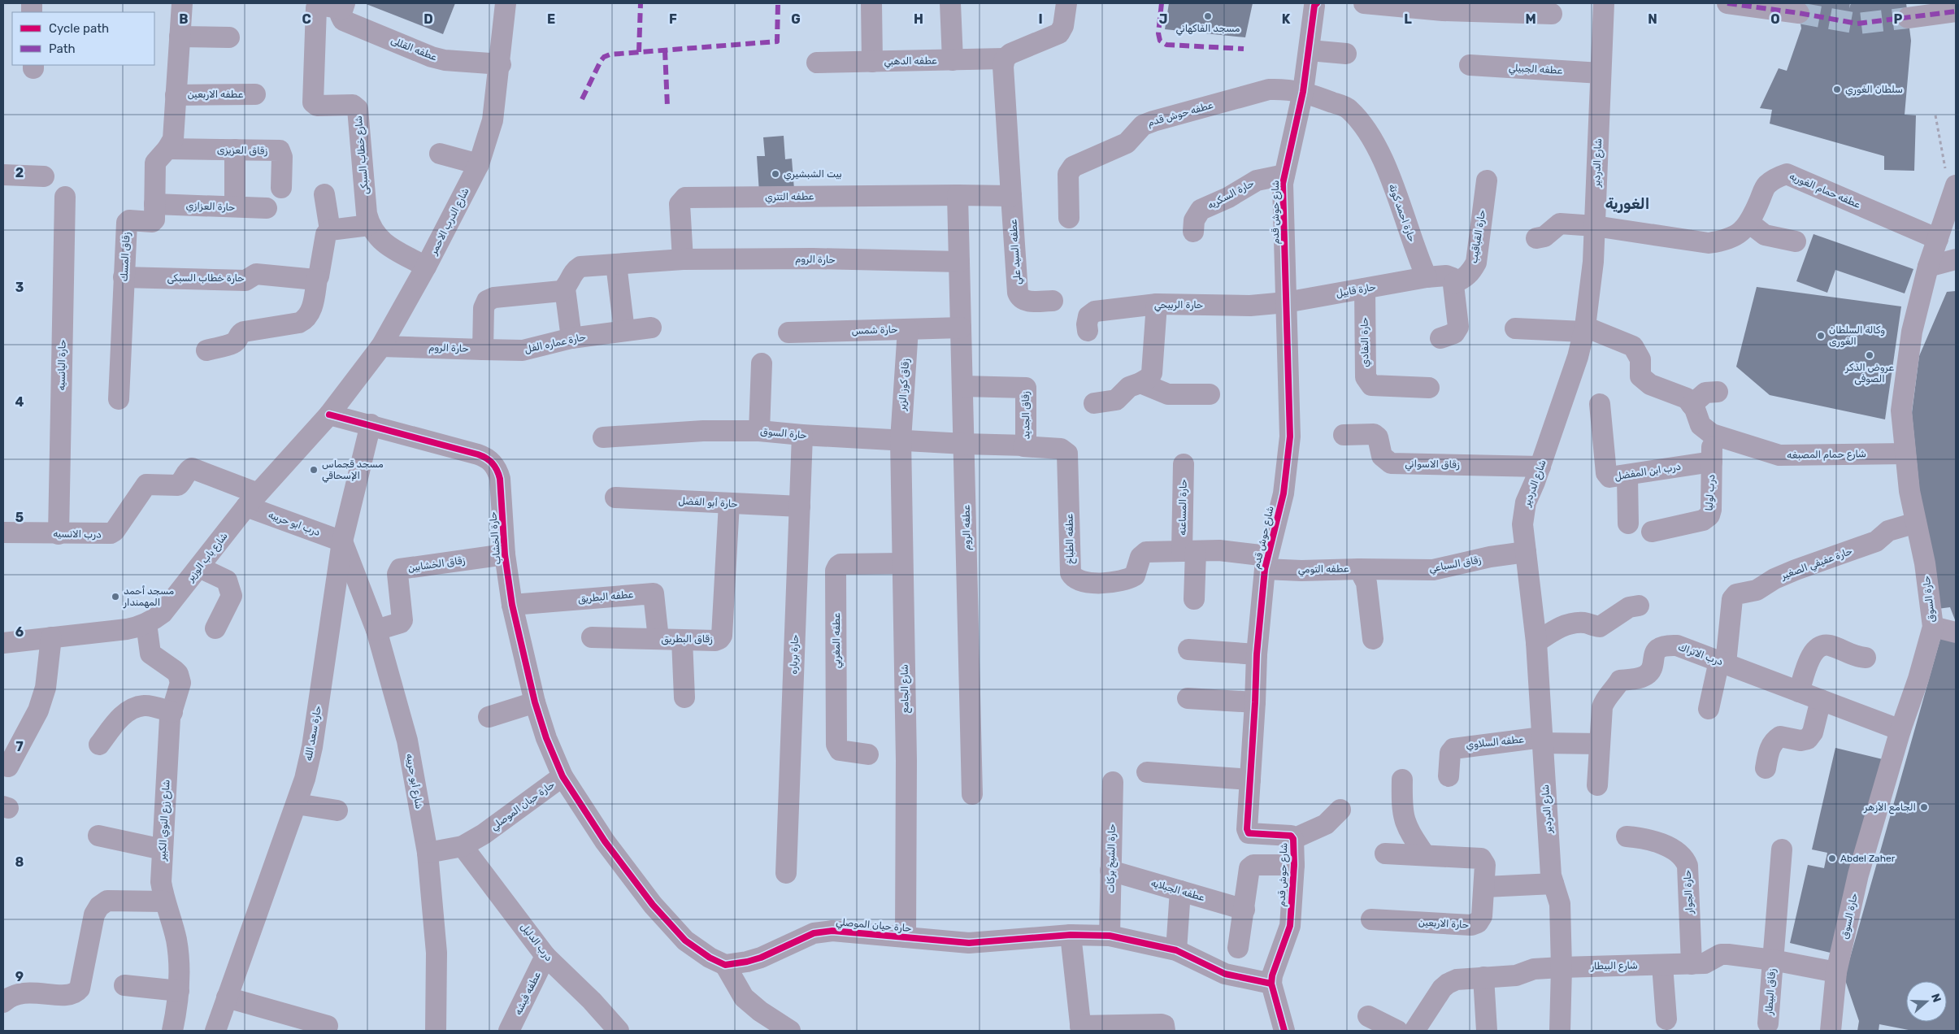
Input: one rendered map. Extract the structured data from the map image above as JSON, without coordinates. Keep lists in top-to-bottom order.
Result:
{
  "streets": {
    "street": [
      "عطفه القللى",
      "عطفه الدهبي",
      "عطفه الجبيلي",
      "عطفه الاربعين",
      "عطفه حوش قدم",
      "زقاق العزيزى",
      "شارع خطاب السبكى",
      "شارع الدردير",
      "عطفه حمام الغوريه",
      "حارة السكريه",
      "عطفه التتري",
      "حارة العزازي",
      "شارع حوش قدم",
      "حارة احمد كوتة",
      "شارع الدرب الاحمر",
      "حارة القباقيب",
      "عطفه السيد علي",
      "زقاق المسك",
      "حارة الروم",
      "حارة خطاب السبكى",
      "حارة قابيل",
      "حارة الربيحي",
      "حارة شمس",
      "حارة النفادي",
      "حارة عماره الفل",
      "حارة اليانسيه",
      "زقاق كوز الزير",
      "زقاق الجديد",
      "حارة السوق",
      "شارع حمام المصبغه",
      "زقاق الاسواني",
      "درب ابن المفضل",
      "درب لوليا",
      "حارة أبو الفضل",
      "حارة المساعنه",
      "درب ابو حريبه",
      "عطفه الروم",
      "درب الانسيه",
      "حارة الخشاب",
      "عطفه الطباخ",
      "شارع باب الوزير",
      "حارة عفيفي الصغير",
      "زقاق الخشابين",
      "زقاق السباعي",
      "عطفه التومي",
      "عطفه البطريق",
      "زقاق البطريق",
      "عطفه المغربي",
      "حارة برباره",
      "درب الاتراك",
      "شارع الجامع",
      "حارة سعد الله",
      "عطفه السلاوي",
      "شارع أبو حريبه",
      "حارة حيان الموصلي",
      "شارع زرع النوي الكبير",
      "حارة الشيخ بركات",
      "عطفه الجبلايه",
      "حارة الجوار",
      "حارة الاربعين",
      "درب الدليل",
      "شارع البيطار",
      "زقاق البيطار",
      "عطفه فيشه"
    ]
  },
  "crossings": [
    ["عطفه القللى", "شارع خطاب السبكى"],
    ["عطفه القللى", "شارع الدرب الاحمر"],
    ["عطفه الجبيلي", "شارع الدردير"],
    ["عطفه الاربعين", "زقاق المسك"],
    ["عطفه حوش قدم", "شارع حوش قدم"],
    ["عطفه حوش قدم", "حارة احمد كوتة"],
    ["زقاق العزيزى", "زقاق المسك"],
    ["شارع خطاب السبكى", "شارع الدرب الاحمر"],
    ["شارع الدردير", "عطفه حمام الغوريه"],
    ["شارع الدردير", "زقاق الاسواني"],
    ["شارع الدردير", "زقاق السباعي"],
    ["شارع الدردير", "عطفه السلاوي"],
    ["شارع الدردير", "شارع البيطار"],
    ["عطفه حمام الغوريه", "حارة السوق"],
    ["حارة السكريه", "شارع حوش قدم"],
    ["عطفه التتري", "حارة الروم"],
    ["حارة العزازي", "زقاق المسك"],
    ["شارع حوش قدم", "حارة احمد كوتة"],
    ["شارع حوش قدم", "حارة قابيل"],
    ["شارع حوش قدم", "حارة الربيحي"],
    ["شارع حوش قدم", "عطفه الطباخ"],
    ["شارع حوش قدم", "عطفه التومي"],
    ["شارع حوش قدم", "حارة حيان الموصلي"],
    ["حارة احمد كوتة", "حارة قابيل"],
    ["شارع الدرب الاحمر", "حارة الروم"],
    ["شارع الدرب الاحمر", "حارة الخشاب"],
    ["شارع الدرب الاحمر", "شارع باب الوزير"],
    ["زقاق المسك", "حارة خطاب السبكى"],
    ["حارة الروم", "حارة عماره الفل"],
    ["حارة الروم", "عطفه الروم"],
    ["حارة قابيل", "حارة الربيحي"],
    ["حارة قابيل", "حارة النفادي"],
    ["حارة شمس", "زقاق كوز الزير"],
    ["حارة شمس", "عطفه الروم"],
    ["حارة اليانسيه", "درب الانسيه"],
    ["زقاق كوز الزير", "حارة السوق"],
    ["زقاق كوز الزير", "شارع الجامع"],
    ["زقاق الجديد", "حارة السوق"],
    ["زقاق الجديد", "عطفه الروم"],
    ["زقاق الجديد", "عطفه الطباخ"],
    ["حارة السوق", "شارع حمام المصبغه"],
    ["حارة السوق", "عطفه الروم"],
    ["حارة السوق", "حارة عفيفي الصغير"],
    ["حارة السوق", "حارة برباره"],
    ["حارة السوق", "درب الاتراك"],
    ["حارة السوق", "شارع الجامع"],
    ["حارة السوق", "شارع البيطار"],
    ["شارع حمام المصبغه", "درب لوليا"],
    ["درب ابن المفضل", "درب لوليا"],
    ["حارة أبو الفضل", "زقاق البطريق"],
    ["حارة أبو الفضل", "حارة برباره"],
    ["حارة المساعنه", "عطفه الطباخ"],
    ["درب ابو حريبه", "درب الانسيه"],
    ["درب ابو حريبه", "شارع باب الوزير"],
    ["درب ابو حريبه", "حارة سعد الله"],
    ["درب ابو حريبه", "شارع أبو حريبه"],
    ["درب الانسيه", "شارع باب الوزير"],
    ["حارة الخشاب", "شارع باب الوزير"],
    ["حارة الخشاب", "زقاق الخشابين"],
    ["حارة الخشاب", "عطفه البطريق"],
    ["حارة الخشاب", "حارة سعد الله"],
    ["حارة الخشاب", "حارة حيان الموصلي"],
    ["عطفه الطباخ", "عطفه التومي"],
    ["شارع باب الوزير", "شارع زرع النوي الكبير"],
    ["حارة عفيفي الصغير", "درب الاتراك"],
    ["زقاق الخشابين", "شارع أبو حريبه"],
    ["زقاق السباعي", "عطفه التومي"],
    ["عطفه البطريق", "زقاق البطريق"],
    ["عطفه المغربي", "شارع الجامع"],
    ["شارع الجامع", "حارة حيان الموصلي"],
    ["حارة سعد الله", "شارع أبو حريبه"],
    ["شارع أبو حريبه", "حارة حيان الموصلي"],
    ["حارة حيان الموصلي", "حارة الشيخ بركات"],
    ["حارة حيان الموصلي", "درب الدليل"],
    ["حارة الشيخ بركات", "عطفه الجبلايه"],
    ["حارة الجوار", "شارع البيطار"],
    ["درب الدليل", "عطفه فيشه"],
    ["شارع البيطار", "زقاق البيطار"]
  ],
  "districts": ["الغورية"],
  "places": [
    "مسجد الفاكهاني",
    "سلطان الغوري",
    "بيت الشبشيري",
    "وكالة السلطان الغورى",
    "عروض الذكر الصوفى",
    "مسجد قجماس الإسحاقي",
    "مسجد أحمد المهمندار",
    "الجامع الأزهر",
    "Abdel Zaher"
  ],
  "legend": ["Cycle path", "Path"],
  "north": "right",
  "grid": {
    "columns": [
      "B",
      "C",
      "D",
      "E",
      "F",
      "G",
      "H",
      "I",
      "J",
      "K",
      "L",
      "M",
      "N",
      "O",
      "P"
    ],
    "rows": [
      "2",
      "3",
      "4",
      "5",
      "6",
      "7",
      "8",
      "9"
    ]
  }
}
